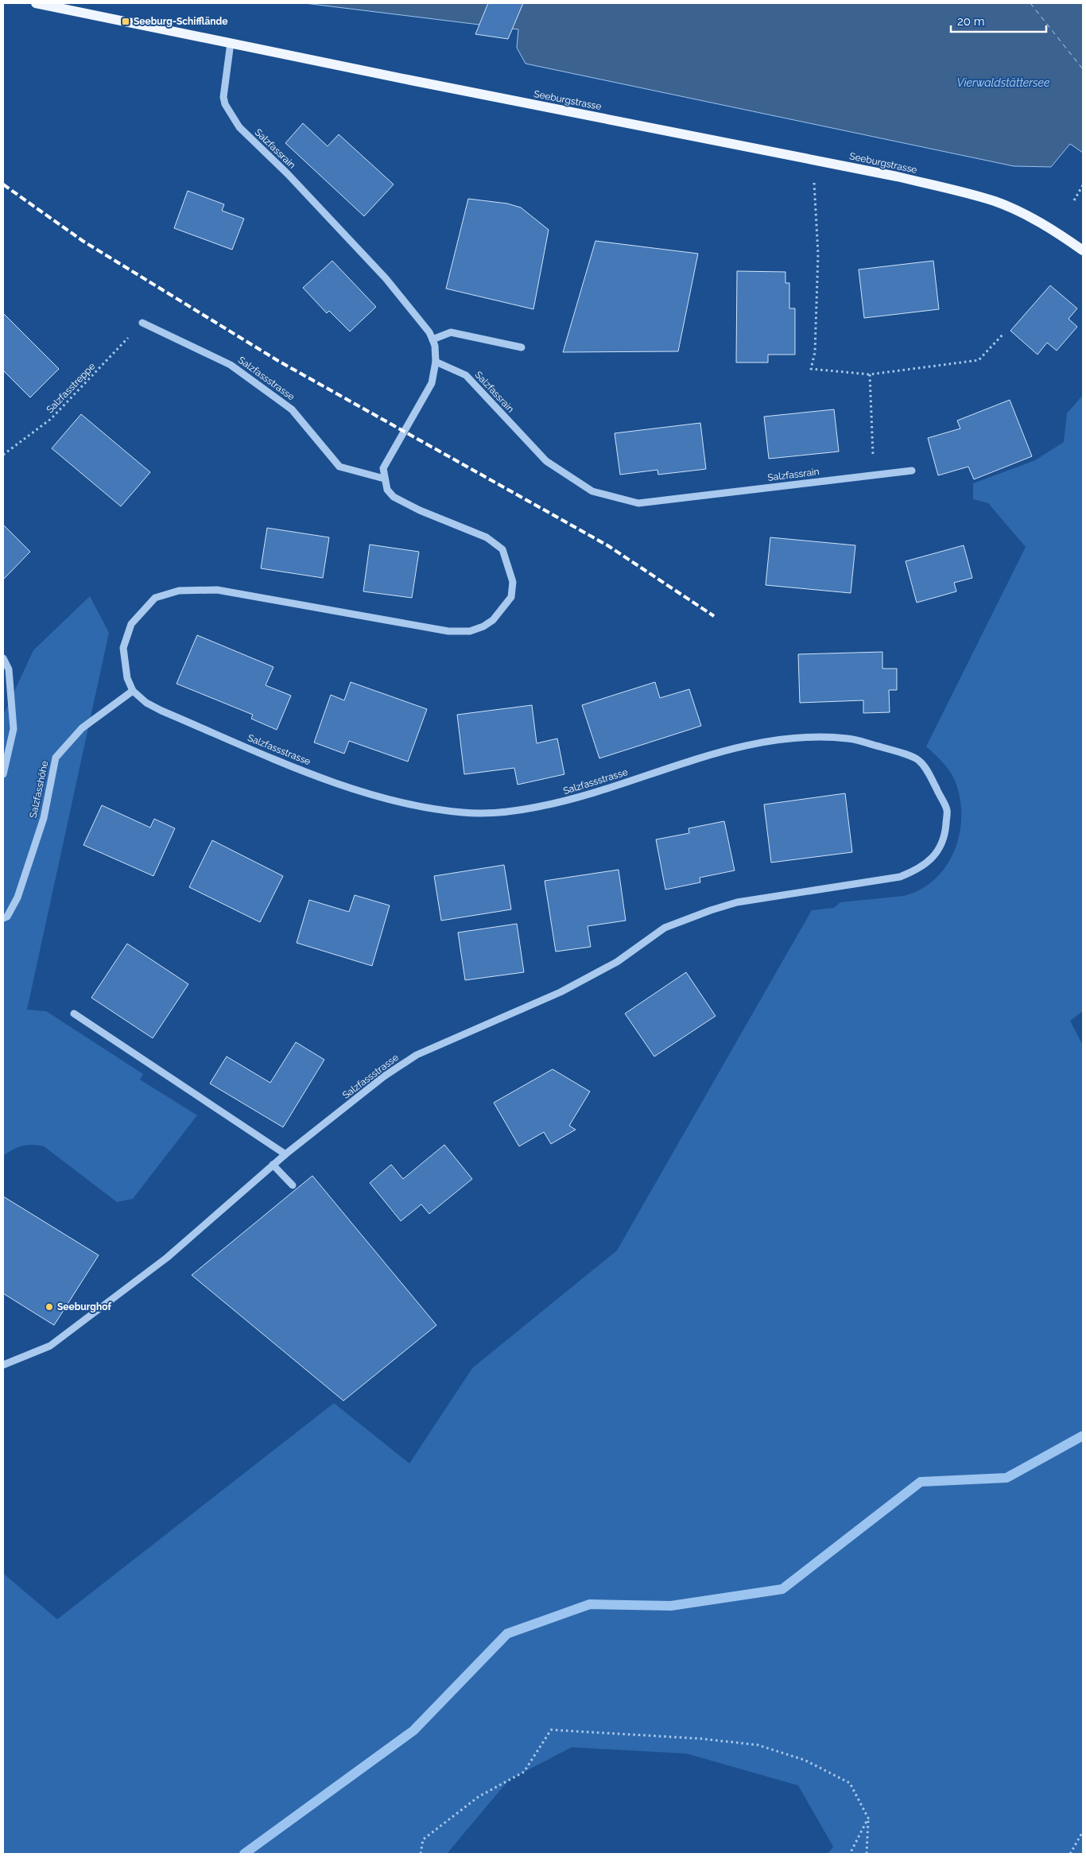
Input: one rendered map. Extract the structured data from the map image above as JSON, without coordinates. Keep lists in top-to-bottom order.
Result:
{
  "streets": {
    "main road": ["Seeburgstrasse"],
    "street": ["Salzfassrain", "Salzfassstrasse", "Salzfasshöhe"],
    "path": ["Salzfasstreppe"]
  },
  "crossings": [
    ["Seeburgstrasse", "Salzfassrain"],
    ["Salzfassstrasse", "Salzfasstreppe"],
    ["Salzfassstrasse", "Salzfasshöhe"]
  ],
  "water": ["Vierwaldstättersee"],
  "places": {
    "transit": ["Seeburg-Schifflände"],
    "other": ["Seeburghof"]
  },
  "scale_bar": "20 m"
}
